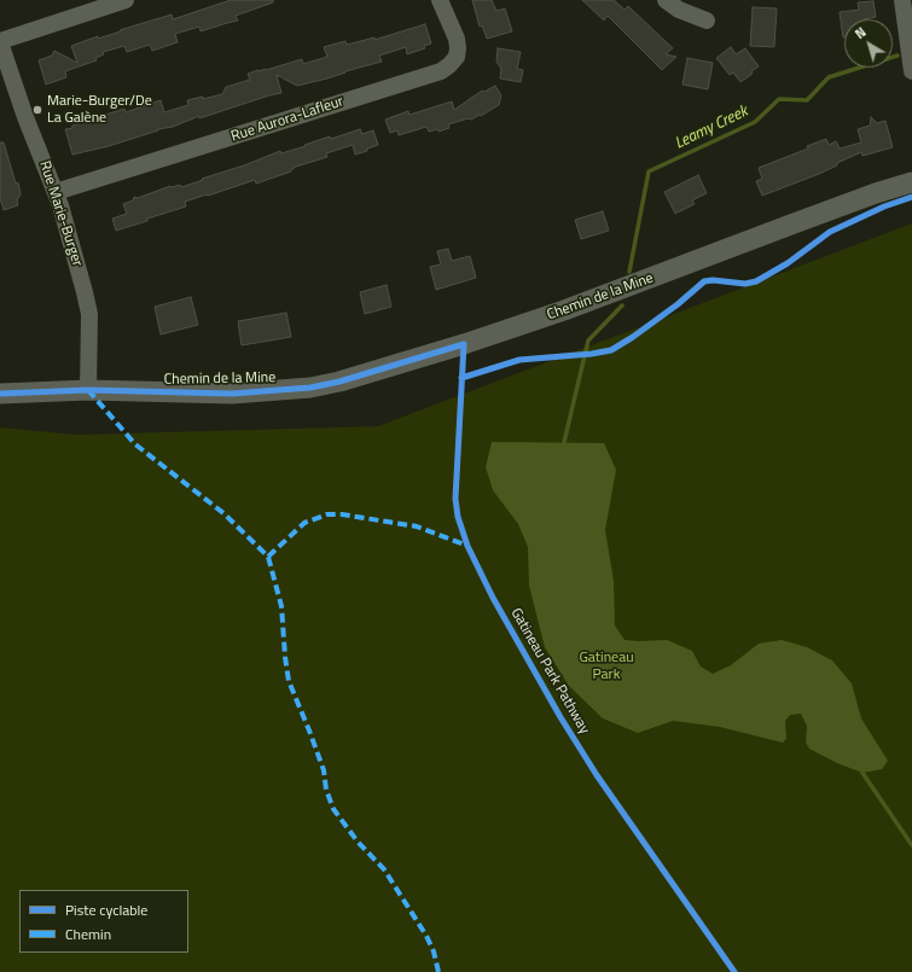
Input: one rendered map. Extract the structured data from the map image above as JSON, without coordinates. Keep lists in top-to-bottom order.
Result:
{
  "streets": {
    "street": ["Rue Aurora-Lafleur", "Rue Marie-Burger", "Chemin de la Mine"],
    "cycle path": ["Gatineau Park Pathway"]
  },
  "crossings": [
    ["Rue Aurora-Lafleur", "Rue Marie-Burger"],
    ["Rue Marie-Burger", "Chemin de la Mine"]
  ],
  "water": ["Leamy Creek"],
  "parks": ["Gatineau Park"],
  "places": ["Marie-Burger/De La Galène"],
  "legend": ["Piste cyclable", "Chemin"],
  "north": "top left"
}
